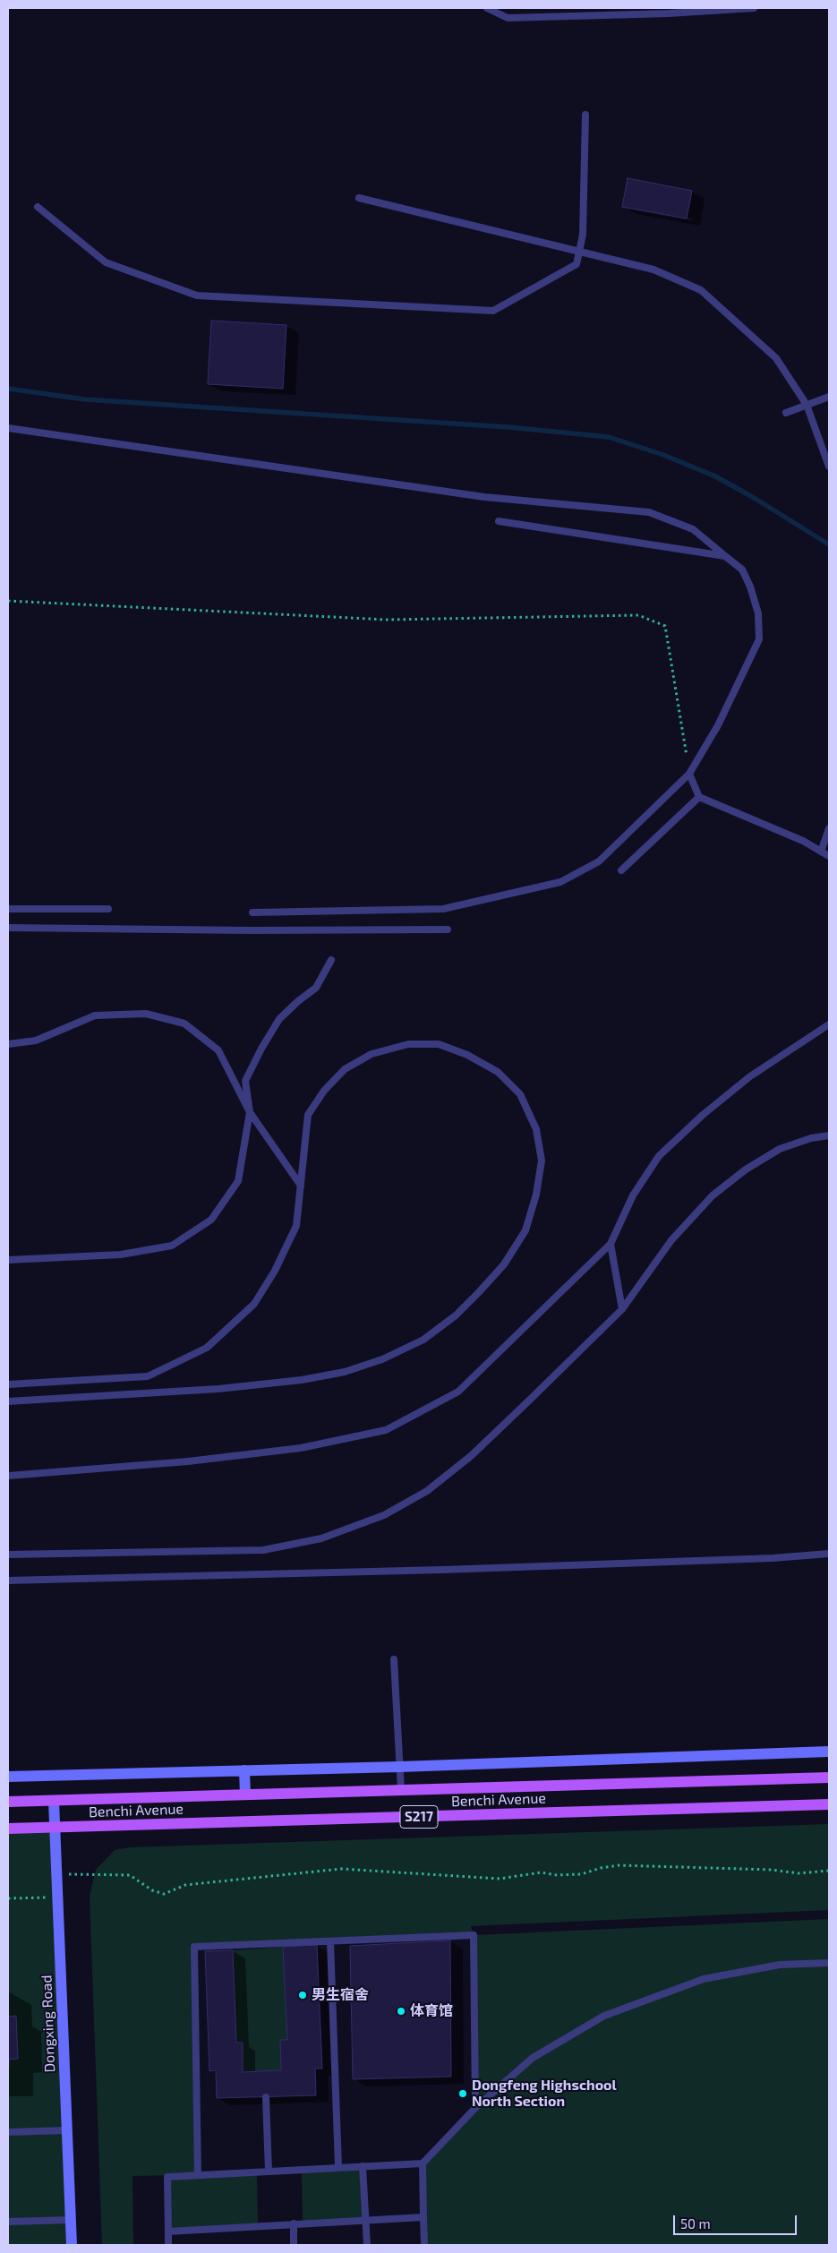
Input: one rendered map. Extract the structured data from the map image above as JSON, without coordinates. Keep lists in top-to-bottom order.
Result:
{
  "streets": {
    "main road": ["Benchi Avenue", "S217"],
    "street": ["Dongxing Road"]
  },
  "crossings": [
    ["Benchi Avenue", "Dongxing Road"]
  ],
  "places": ["男生宿舍", "体育馆", "Dongfeng Highschool North Section"],
  "scale_bar": "50 m"
}
